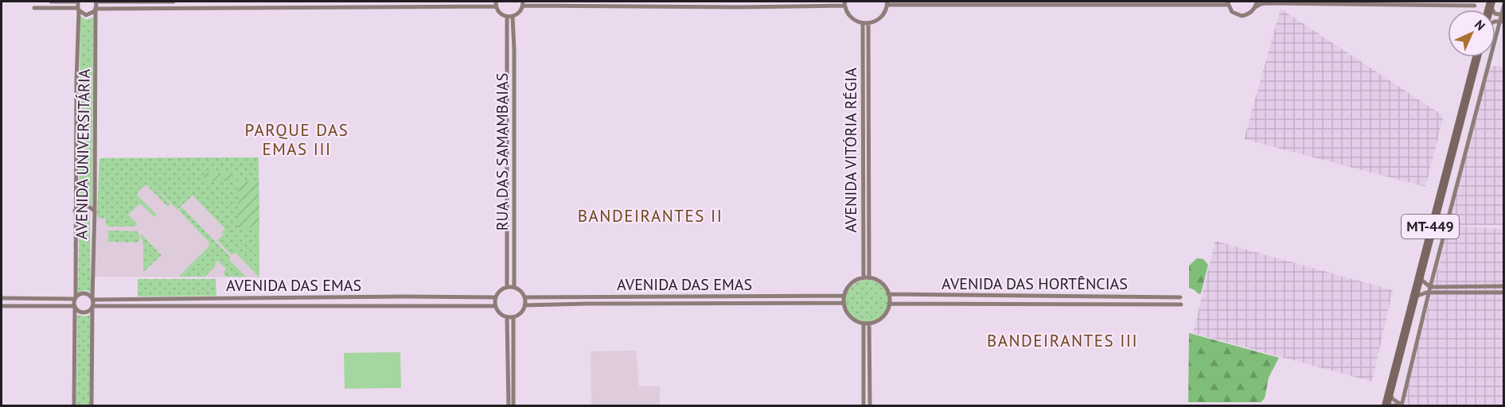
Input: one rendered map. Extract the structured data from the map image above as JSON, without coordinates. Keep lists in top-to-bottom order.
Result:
{
  "streets": {
    "main road": ["MT-449"],
    "street": [
      "AVENIDA VITÓRIA RÉGIA",
      "RUA DAS SAMAMBAIAS",
      "AVENIDA UNIVERSITÁRIA",
      "AVENIDA DAS HORTÊNCIAS",
      "AVENIDA DAS EMAS"
    ]
  },
  "crossings": [
    ["AVENIDA VITÓRIA RÉGIA", "AVENIDA DAS HORTÊNCIAS"],
    ["AVENIDA VITÓRIA RÉGIA", "AVENIDA DAS EMAS"],
    ["RUA DAS SAMAMBAIAS", "AVENIDA DAS EMAS"],
    ["AVENIDA UNIVERSITÁRIA", "AVENIDA DAS EMAS"],
    ["AVENIDA DAS HORTÊNCIAS", "AVENIDA DAS EMAS"]
  ],
  "districts": ["PARQUE DAS EMAS III", "BANDEIRANTES II", "BANDEIRANTES III"],
  "north": "top right"
}
